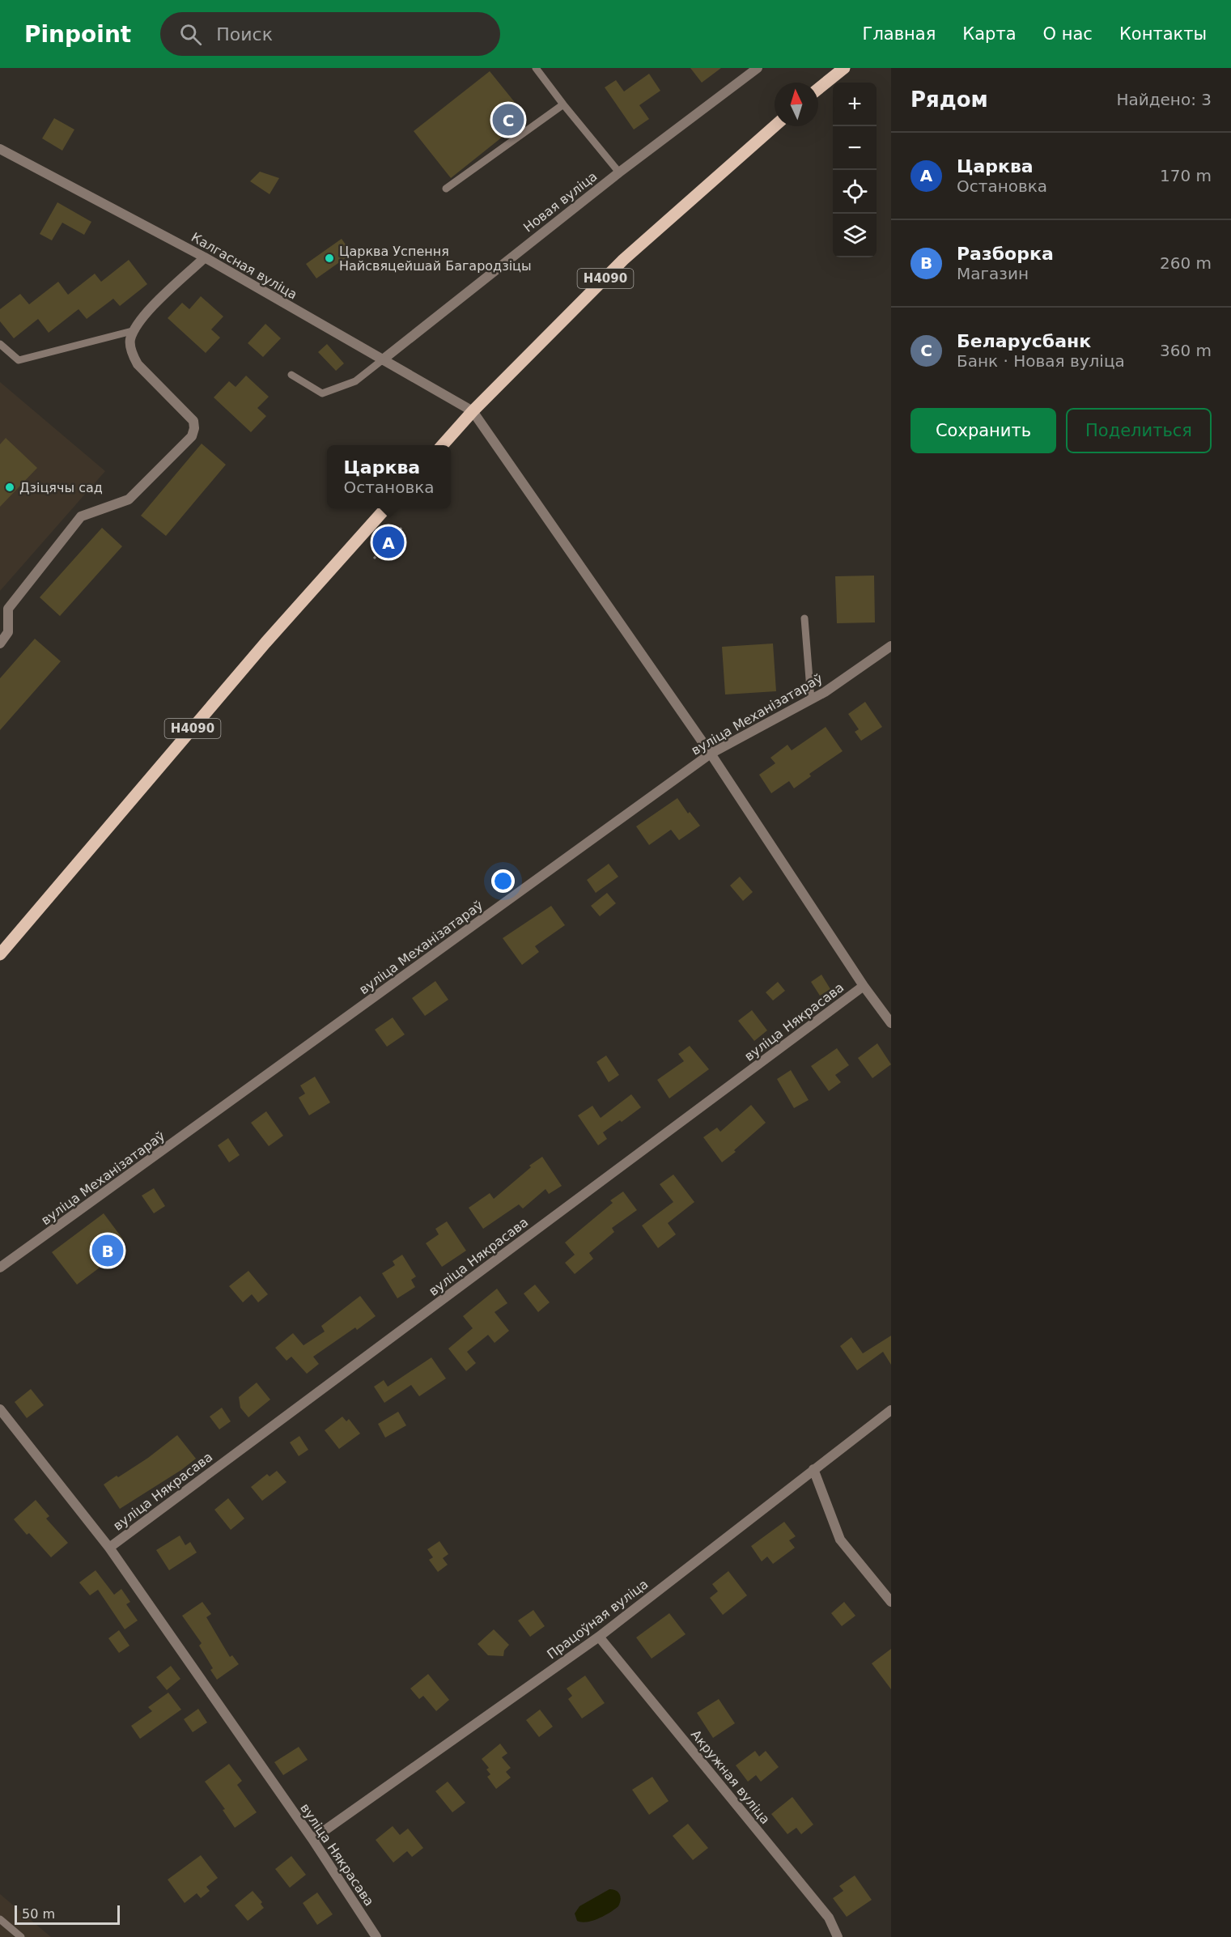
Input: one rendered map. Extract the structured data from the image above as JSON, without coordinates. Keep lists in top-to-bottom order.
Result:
{
  "streets": {
    "main road": ["Н4090"],
    "street": [
      "Новая вуліца",
      "Калгасная вуліца",
      "вуліца Механізатараў",
      "вуліца Някрасава",
      "Працоўная вуліца",
      "Акружная вуліца"
    ]
  },
  "crossings": [
    ["Новая вуліца", "Калгасная вуліца"],
    ["Калгасная вуліца", "Н4090"],
    ["вуліца Някрасава", "Працоўная вуліца"],
    ["Працоўная вуліца", "Акружная вуліца"]
  ],
  "places": ["Царква Успення Найсвяцейшай Багародзіцы", "Дзіцячы сад"],
  "scale_bar": "50 m",
  "north": "top",
  "page": {
    "header": "Pinpoint",
    "search": "Поиск",
    "nav": [
      "Главная",
      "Карта",
      "О нас",
      "Контакты"
    ],
    "heading": ["Рядом", "Найдено: 3"],
    "map_buttons": ["+", "−"],
    "pins": ["C", "A", "B"],
    "list": [
      {
        "mark": "A",
        "name": "Царква",
        "note": "Остановка",
        "value": "170 m"
      },
      {
        "mark": "B",
        "name": "Разборка",
        "note": "Магазин",
        "value": "260 m"
      },
      {
        "mark": "C",
        "name": "Беларусбанк",
        "note": "Банк · Новая вуліца",
        "value": "360 m"
      }
    ],
    "buttons": ["Сохранить", "Поделиться"],
    "popup": ["Царква", "Остановка"],
    "scale": "50 m"
  }
}
